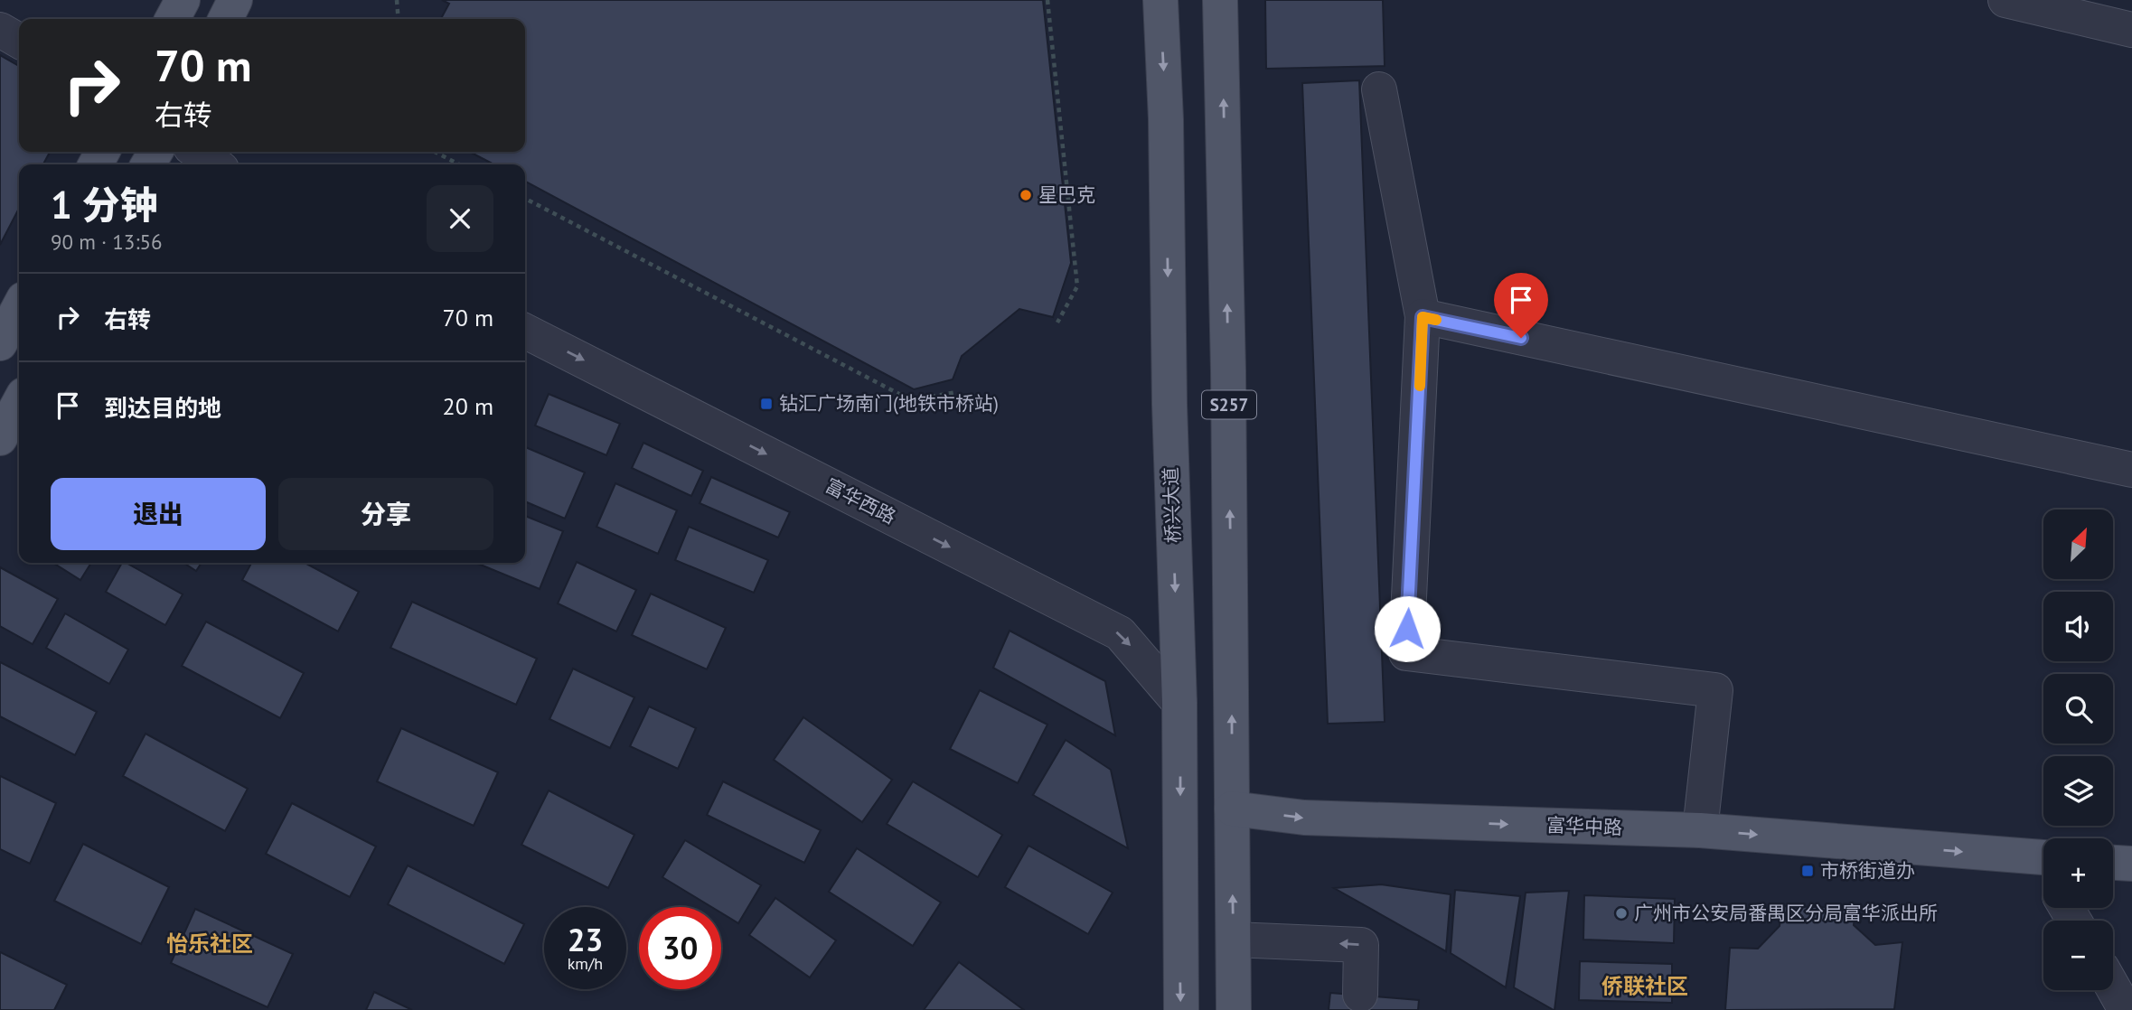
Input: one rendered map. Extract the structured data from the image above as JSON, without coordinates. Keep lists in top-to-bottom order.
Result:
{
  "streets": {
    "main road": ["S257", "桥兴大道", "富华中路"],
    "street": ["富华西路"]
  },
  "crossings": [
    ["S257", "富华中路"],
    ["富华西路", "桥兴大道"]
  ],
  "one_way": ["富华西路", "富华中路"],
  "districts": ["怡乐社区", "侨联社区"],
  "places": {
    "other": ["星巴克", "广州市公安局番禺区分局富华派出所"],
    "transit": ["钻汇广场南门(地铁市桥站)", "市桥街道办"]
  },
  "north": "top right",
  "page": {
    "turn": ["70 m", "右转"],
    "heading": ["1 分钟", "90 m · 13:56"],
    "list": [
      {
        "name": "右转",
        "value": "70 m"
      },
      {
        "name": "到达目的地",
        "value": "20 m"
      }
    ],
    "buttons": ["退出", "分享"],
    "map_buttons": ["+", "−"],
    "speed": "23 km/h",
    "limit": "30"
  }
}
